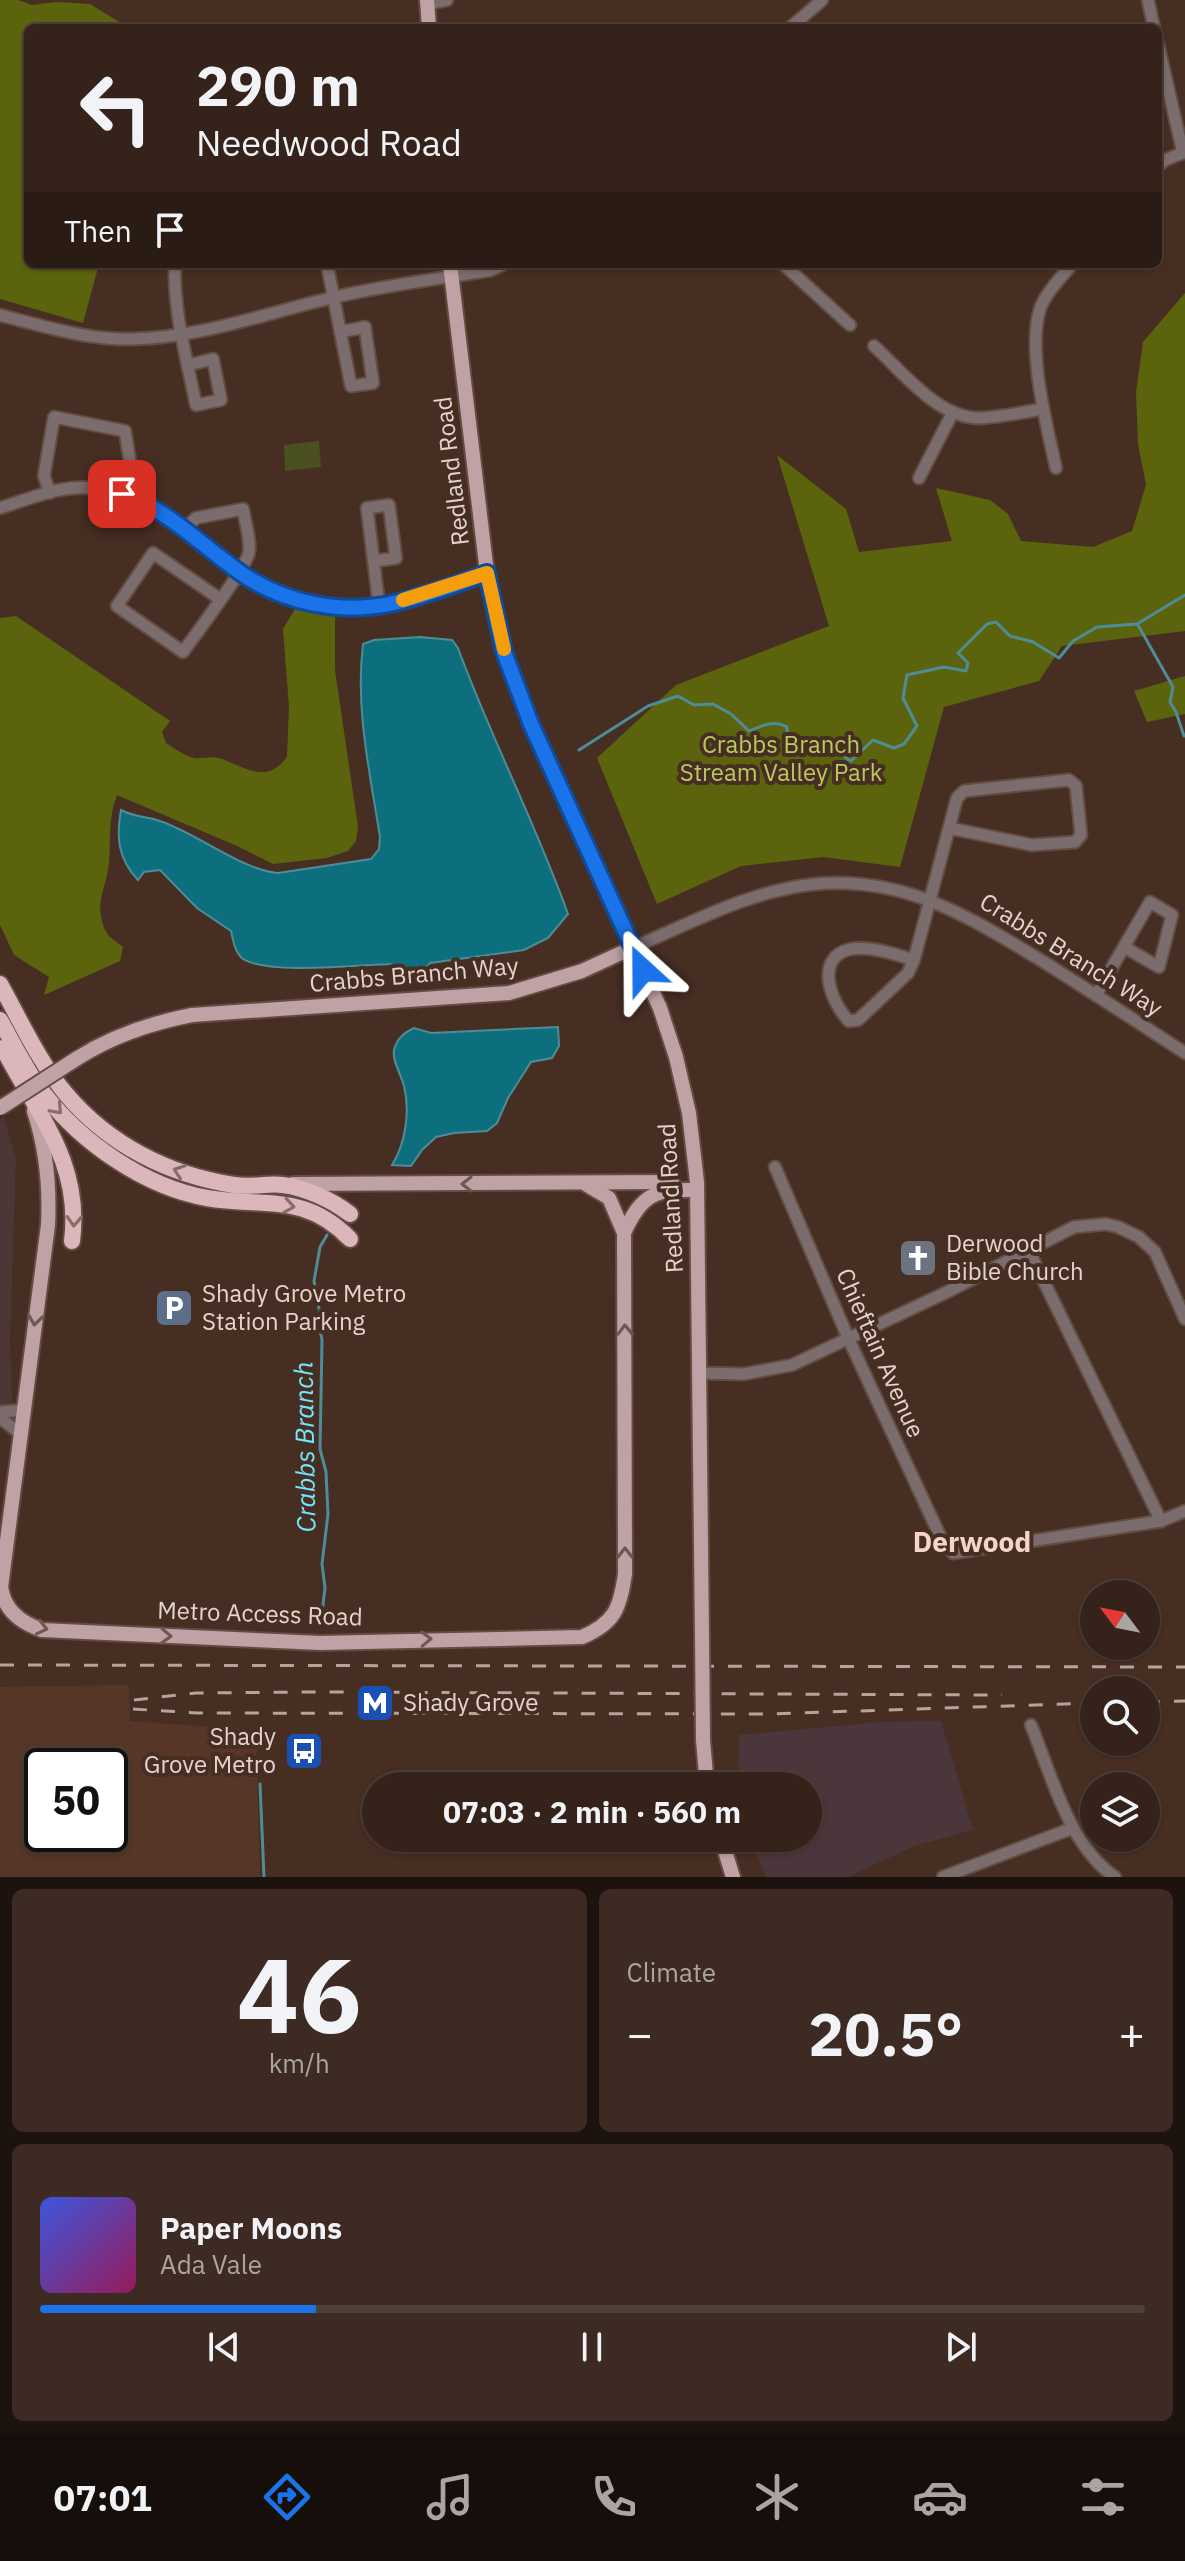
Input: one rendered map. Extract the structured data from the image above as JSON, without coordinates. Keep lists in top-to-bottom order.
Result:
{
  "streets": {
    "highway": ["Metro Access Road"],
    "main road": ["Redland Road", "Crabbs Branch Way"],
    "street": ["Chieftain Avenue"]
  },
  "crossings": [
    ["Redland Road", "Crabbs Branch Way"]
  ],
  "districts": ["Derwood"],
  "water": ["Crabbs Branch"],
  "parks": ["Crabbs Branch Stream Valley Park"],
  "places": {
    "church": ["Derwood Bible Church"],
    "parking": ["Shady Grove Metro Station Parking"],
    "metro station": ["Shady Grove"],
    "bus stop": ["Shady Grove Metro"]
  },
  "north": "top left",
  "page": {
    "turn": ["290 m", "Needwood Road"],
    "then": "Then",
    "limit": "50",
    "trip": "07:03 · 2 min · 560 m",
    "tile": [
      ["46", "km/h"],
      "Climate"
    ],
    "heat": ["−", "20.5°", "+"],
    "song": ["Paper Moons", "Ada Vale"],
    "tabs": "07:01"
  }
}
